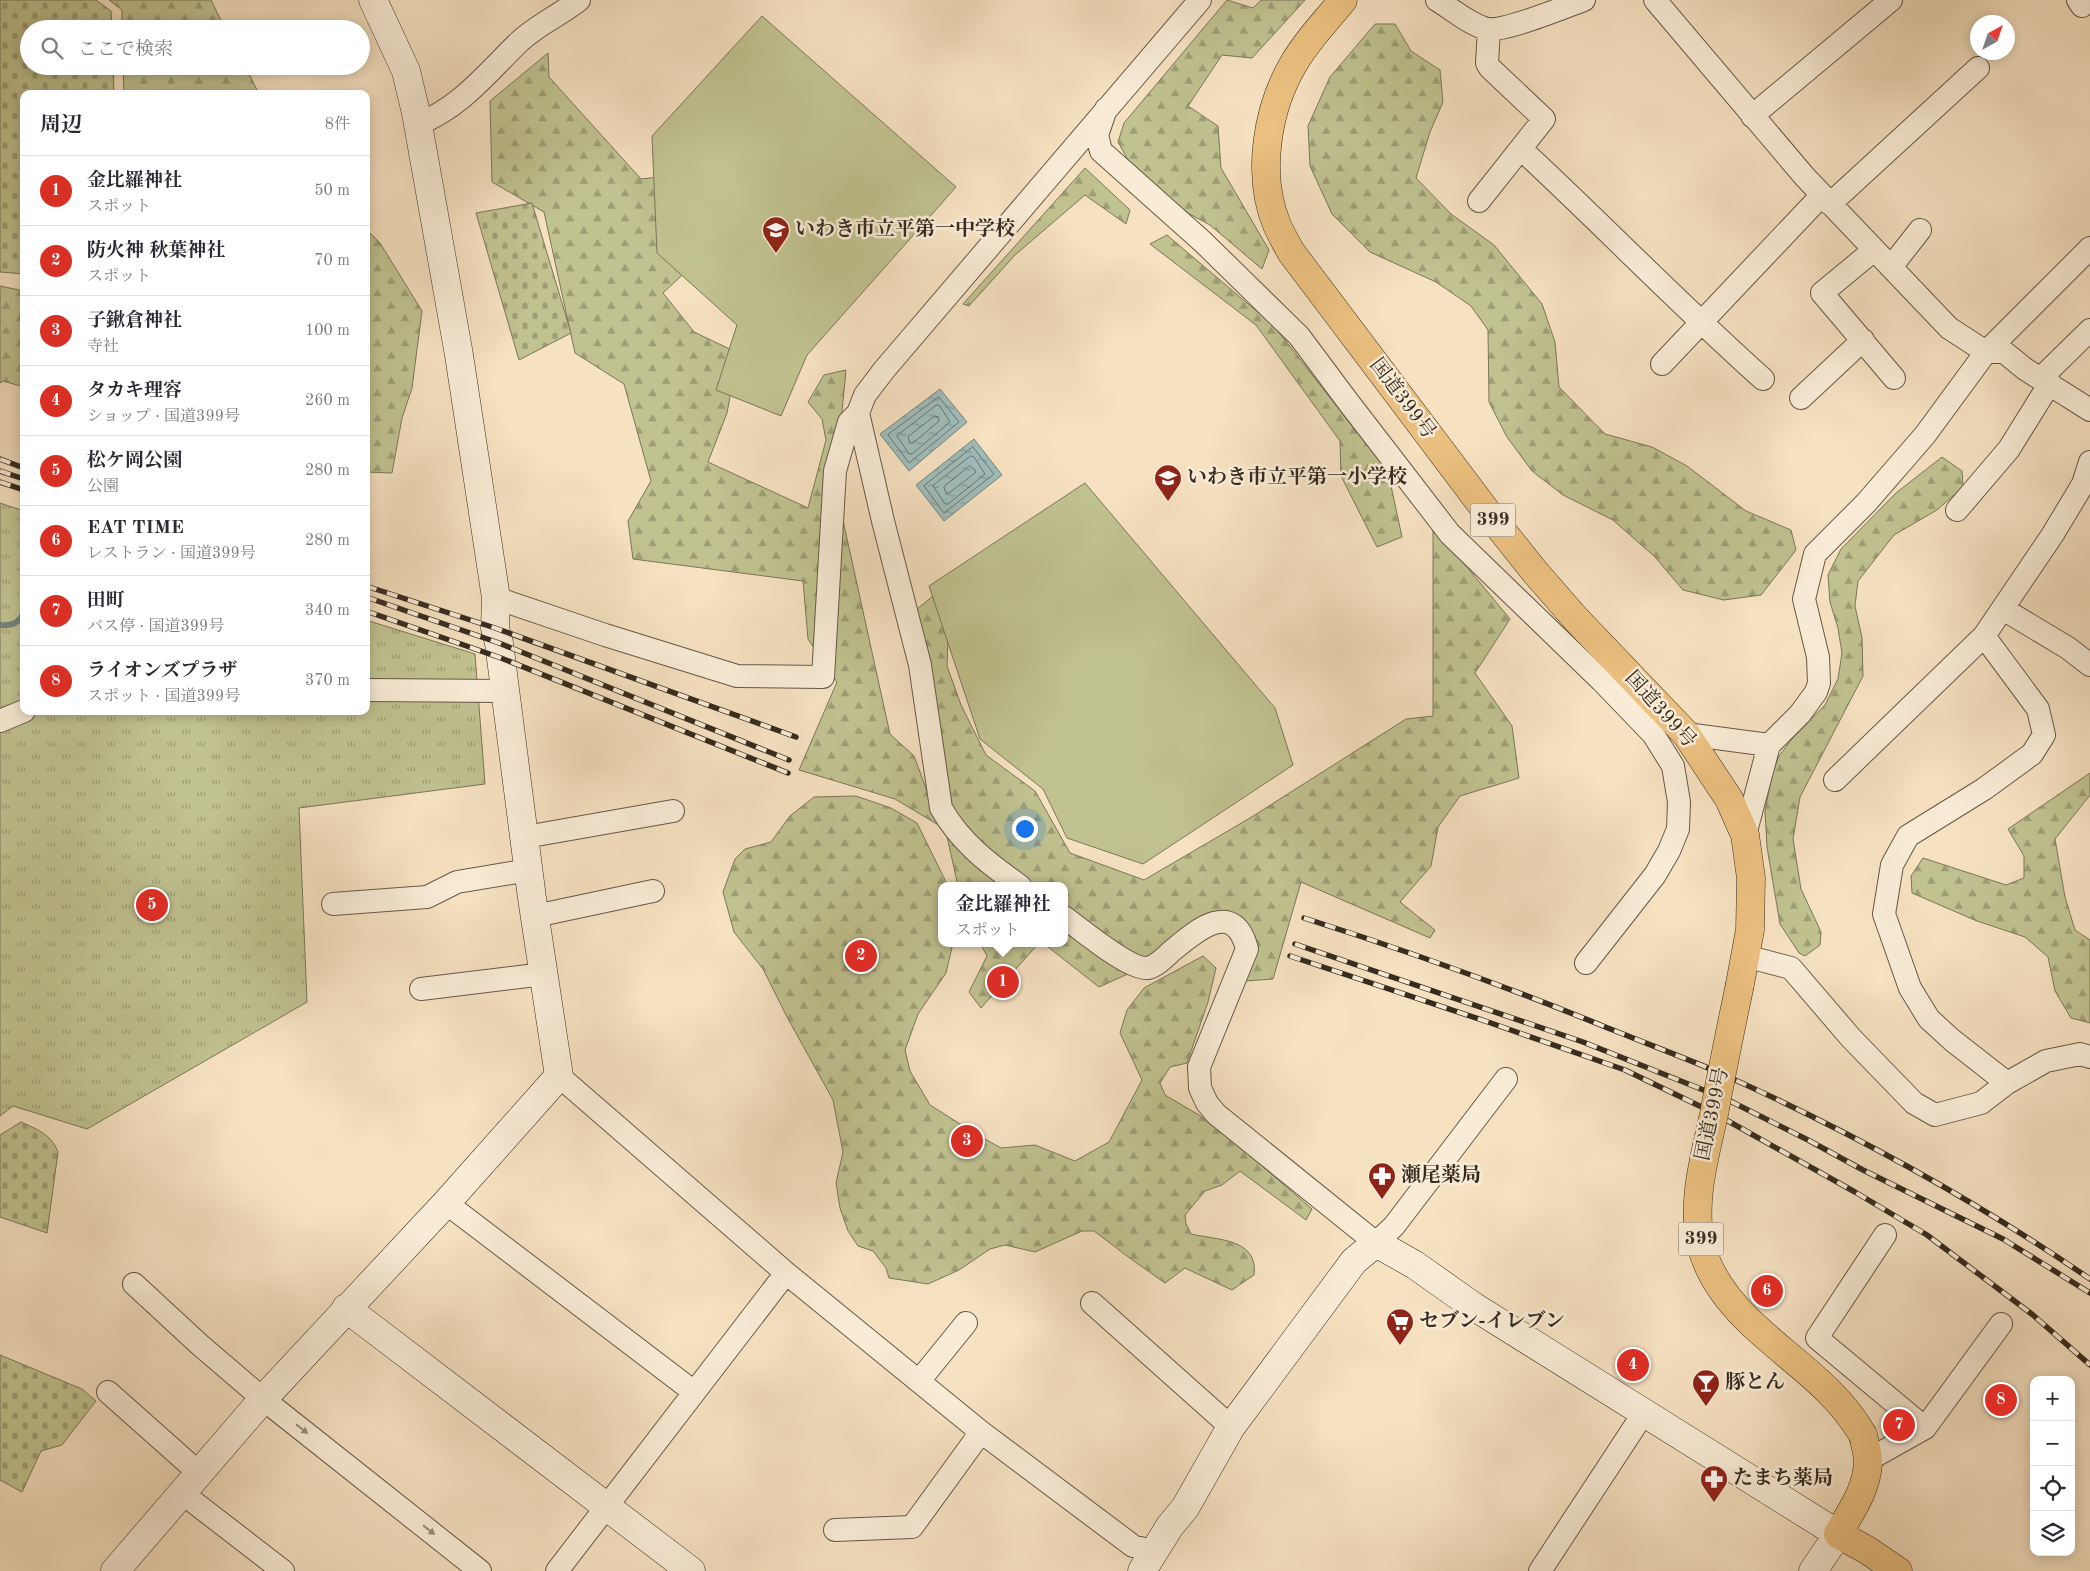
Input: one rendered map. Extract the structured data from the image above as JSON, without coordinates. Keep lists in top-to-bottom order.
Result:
{
  "streets": {
    "highway": ["国道399号", "399"]
  },
  "places": {
    "school or university": ["いわき市立平第一中学校", "いわき市立平第一小学校"],
    "pharmacy": ["瀬尾薬局", "たまち薬局"],
    "supermarket": ["セブン-イレブン"],
    "bar": ["豚とん"]
  },
  "north": "top right",
  "page": {
    "search": "ここで検索",
    "heading": ["周辺", "8件"],
    "list": [
      {
        "mark": "1",
        "name": "金比羅神社",
        "note": "スポット",
        "value": "50 m"
      },
      {
        "mark": "2",
        "name": "防火神 秋葉神社",
        "note": "スポット",
        "value": "70 m"
      },
      {
        "mark": "3",
        "name": "子鍬倉神社",
        "note": "寺社",
        "value": "100 m"
      },
      {
        "mark": "4",
        "name": "タカキ理容",
        "note": "ショップ · 国道399号",
        "value": "260 m"
      },
      {
        "mark": "5",
        "name": "松ケ岡公園",
        "note": "公園",
        "value": "280 m"
      },
      {
        "mark": "6",
        "name": "EAT TIME",
        "note": "レストラン · 国道399号",
        "value": "280 m"
      },
      {
        "mark": "7",
        "name": "田町",
        "note": "バス停 · 国道399号",
        "value": "340 m"
      },
      {
        "mark": "8",
        "name": "ライオンズプラザ",
        "note": "スポット · 国道399号",
        "value": "370 m"
      }
    ],
    "popup": ["金比羅神社", "スポット"],
    "pins": [
      "5",
      "2",
      "1",
      "3",
      "6",
      "4",
      "8",
      "7"
    ],
    "map_buttons": ["+", "−"]
  }
}
